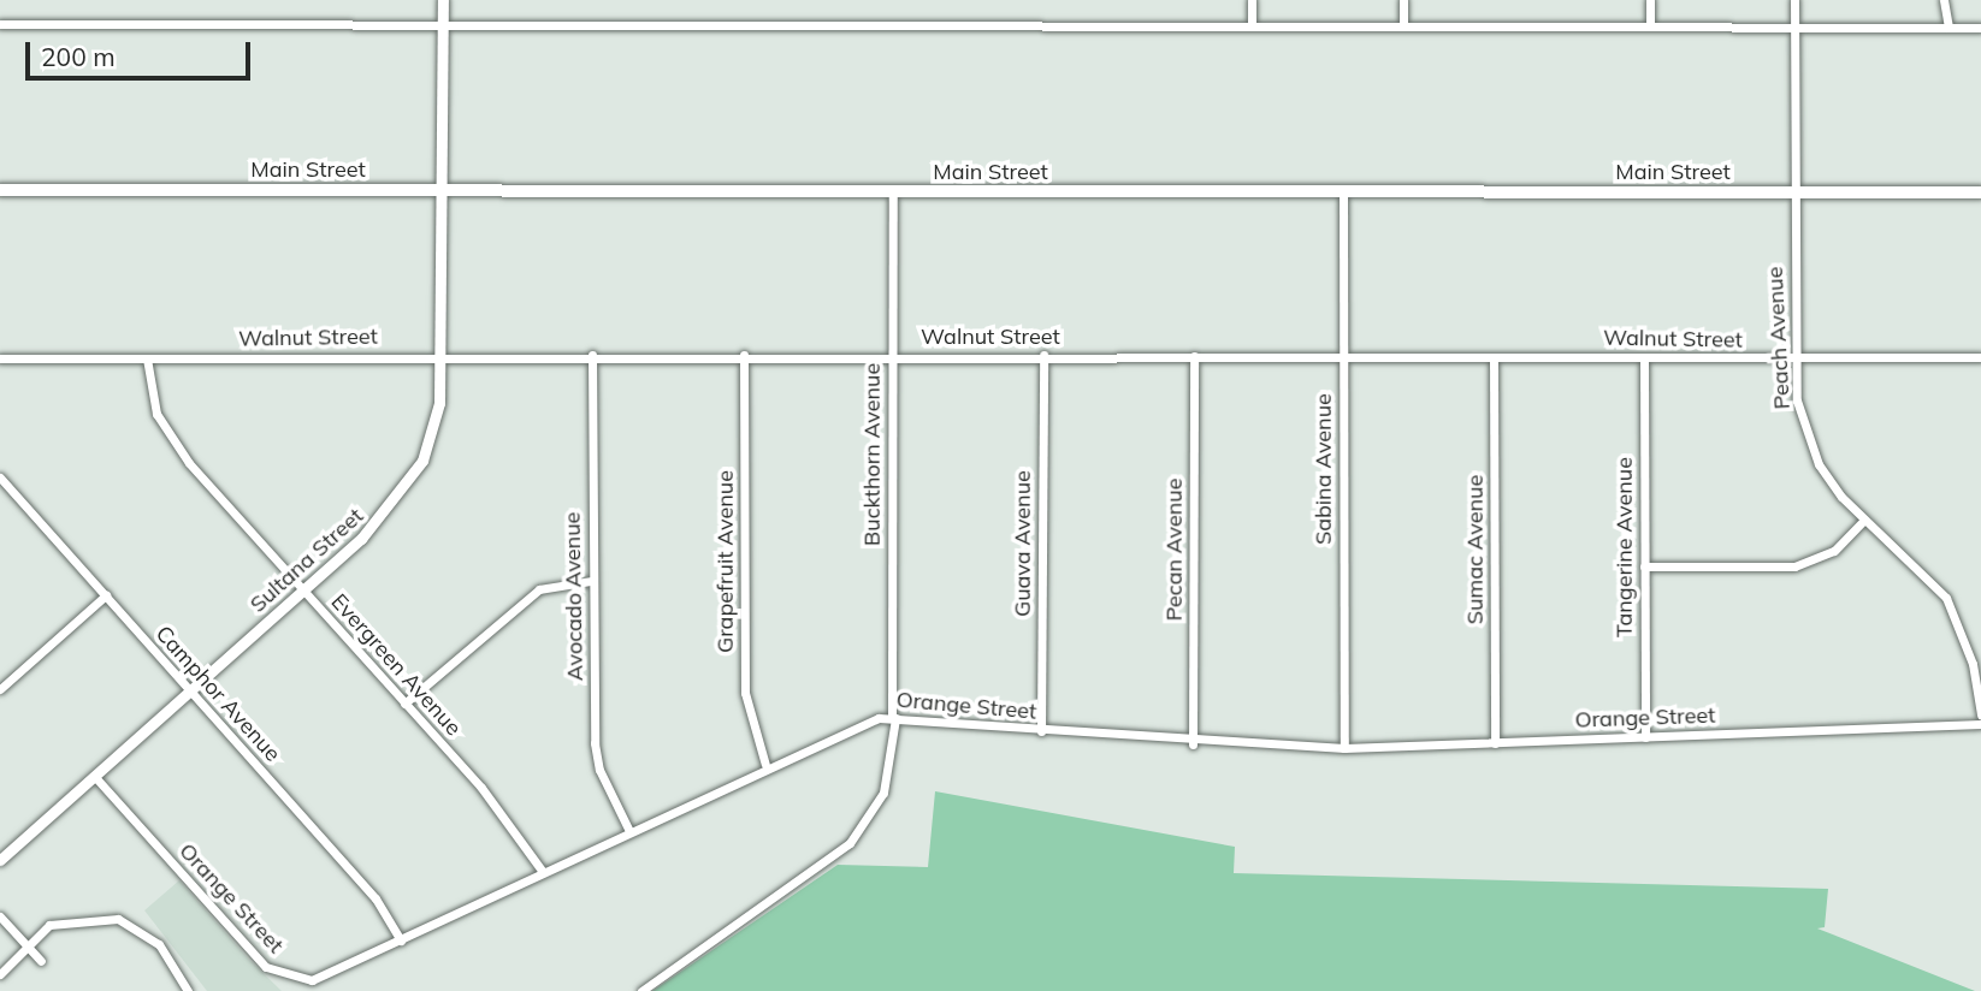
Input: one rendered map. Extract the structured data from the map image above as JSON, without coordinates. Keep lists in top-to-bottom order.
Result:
{
  "streets": {
    "main road": ["Main Street"],
    "street": [
      "Walnut Street",
      "Peach Avenue",
      "Buckthorn Avenue",
      "Sabina Avenue",
      "Guava Avenue",
      "Tangerine Avenue",
      "Pecan Avenue",
      "Sumac Avenue",
      "Sultana Street",
      "Grapefruit Avenue",
      "Avocado Avenue",
      "Evergreen Avenue",
      "Camphor Avenue",
      "Orange Street"
    ]
  },
  "crossings": [
    ["Main Street", "Peach Avenue"],
    ["Main Street", "Buckthorn Avenue"],
    ["Main Street", "Sabina Avenue"],
    ["Main Street", "Sultana Street"],
    ["Walnut Street", "Peach Avenue"],
    ["Walnut Street", "Buckthorn Avenue"],
    ["Walnut Street", "Sabina Avenue"],
    ["Walnut Street", "Guava Avenue"],
    ["Walnut Street", "Tangerine Avenue"],
    ["Walnut Street", "Pecan Avenue"],
    ["Walnut Street", "Sumac Avenue"],
    ["Walnut Street", "Sultana Street"],
    ["Walnut Street", "Grapefruit Avenue"],
    ["Walnut Street", "Avocado Avenue"],
    ["Walnut Street", "Evergreen Avenue"],
    ["Buckthorn Avenue", "Orange Street"],
    ["Sabina Avenue", "Orange Street"],
    ["Guava Avenue", "Orange Street"],
    ["Tangerine Avenue", "Orange Street"],
    ["Pecan Avenue", "Orange Street"],
    ["Sumac Avenue", "Orange Street"],
    ["Sultana Street", "Evergreen Avenue"],
    ["Sultana Street", "Camphor Avenue"],
    ["Sultana Street", "Orange Street"],
    ["Grapefruit Avenue", "Orange Street"],
    ["Avocado Avenue", "Orange Street"],
    ["Evergreen Avenue", "Orange Street"],
    ["Camphor Avenue", "Orange Street"]
  ],
  "scale_bar": "200 m"
}
